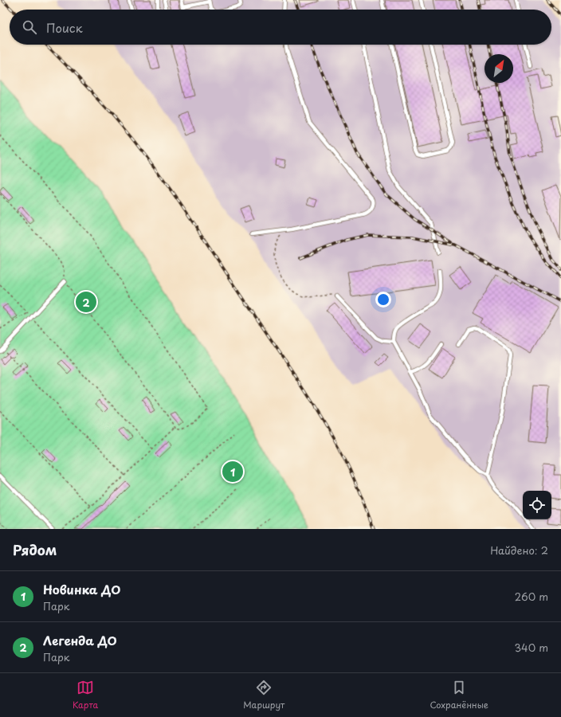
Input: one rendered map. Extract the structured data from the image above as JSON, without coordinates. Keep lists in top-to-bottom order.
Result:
{
  "north": "top right",
  "page": {
    "search": "Поиск",
    "pins": ["2", "1"],
    "heading": ["Рядом", "Найдено: 2"],
    "list": [
      {
        "mark": "1",
        "name": "Новинка ДО",
        "note": "Парк",
        "value": "260 m"
      },
      {
        "mark": "2",
        "name": "Легенда ДО",
        "note": "Парк",
        "value": "340 m"
      }
    ],
    "nav": ["Карта", "Маршрут", "Сохранённые"]
  }
}
